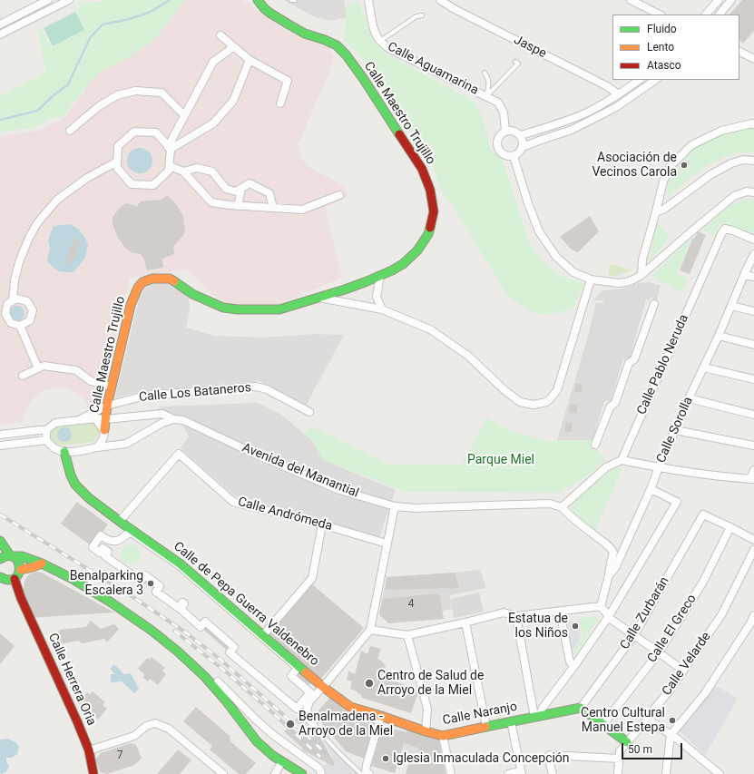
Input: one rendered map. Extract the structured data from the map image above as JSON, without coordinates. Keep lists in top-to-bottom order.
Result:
{
  "streets": {
    "street": [
      "Jaspe",
      "Calle Aguamarina",
      "Calle Maestro Trujillo",
      "Calle Pablo Neruda",
      "Calle Los Bataneros",
      "Calle Sorolla",
      "Avenida del Manantial",
      "Calle Andrómeda",
      "Calle de Pepa Guerra Valdenebro",
      "Calle Zurbarán",
      "Calle El Greco",
      "Calle Velarde",
      "Calle Herrera Oria",
      "Calle Naranjo"
    ]
  },
  "crossings": [
    ["Calle Maestro Trujillo", "Calle Los Bataneros"],
    ["Calle Maestro Trujillo", "Avenida del Manantial"],
    ["Calle Los Bataneros", "Avenida del Manantial"],
    ["Calle Andrómeda", "Calle de Pepa Guerra Valdenebro"],
    ["Calle de Pepa Guerra Valdenebro", "Calle Naranjo"],
    ["Calle Zurbarán", "Calle El Greco"],
    ["Calle Zurbarán", "Calle Naranjo"]
  ],
  "parks": ["Parque Miel"],
  "places": [
    "Asociación de Vecinos Carola",
    "Benalparking Escalera 3",
    "Estatua de los Niños",
    "Centro de Salud de Arroyo de la Miel",
    "Centro Cultural Manuel Estepa",
    "Benalmadena - Arroyo de la Miel",
    "Iglesia Inmaculada Concepción"
  ],
  "house_numbers": ["4", "7"],
  "legend": ["Fluido", "Lento", "Atasco"],
  "scale_bar": "50 m"
}
